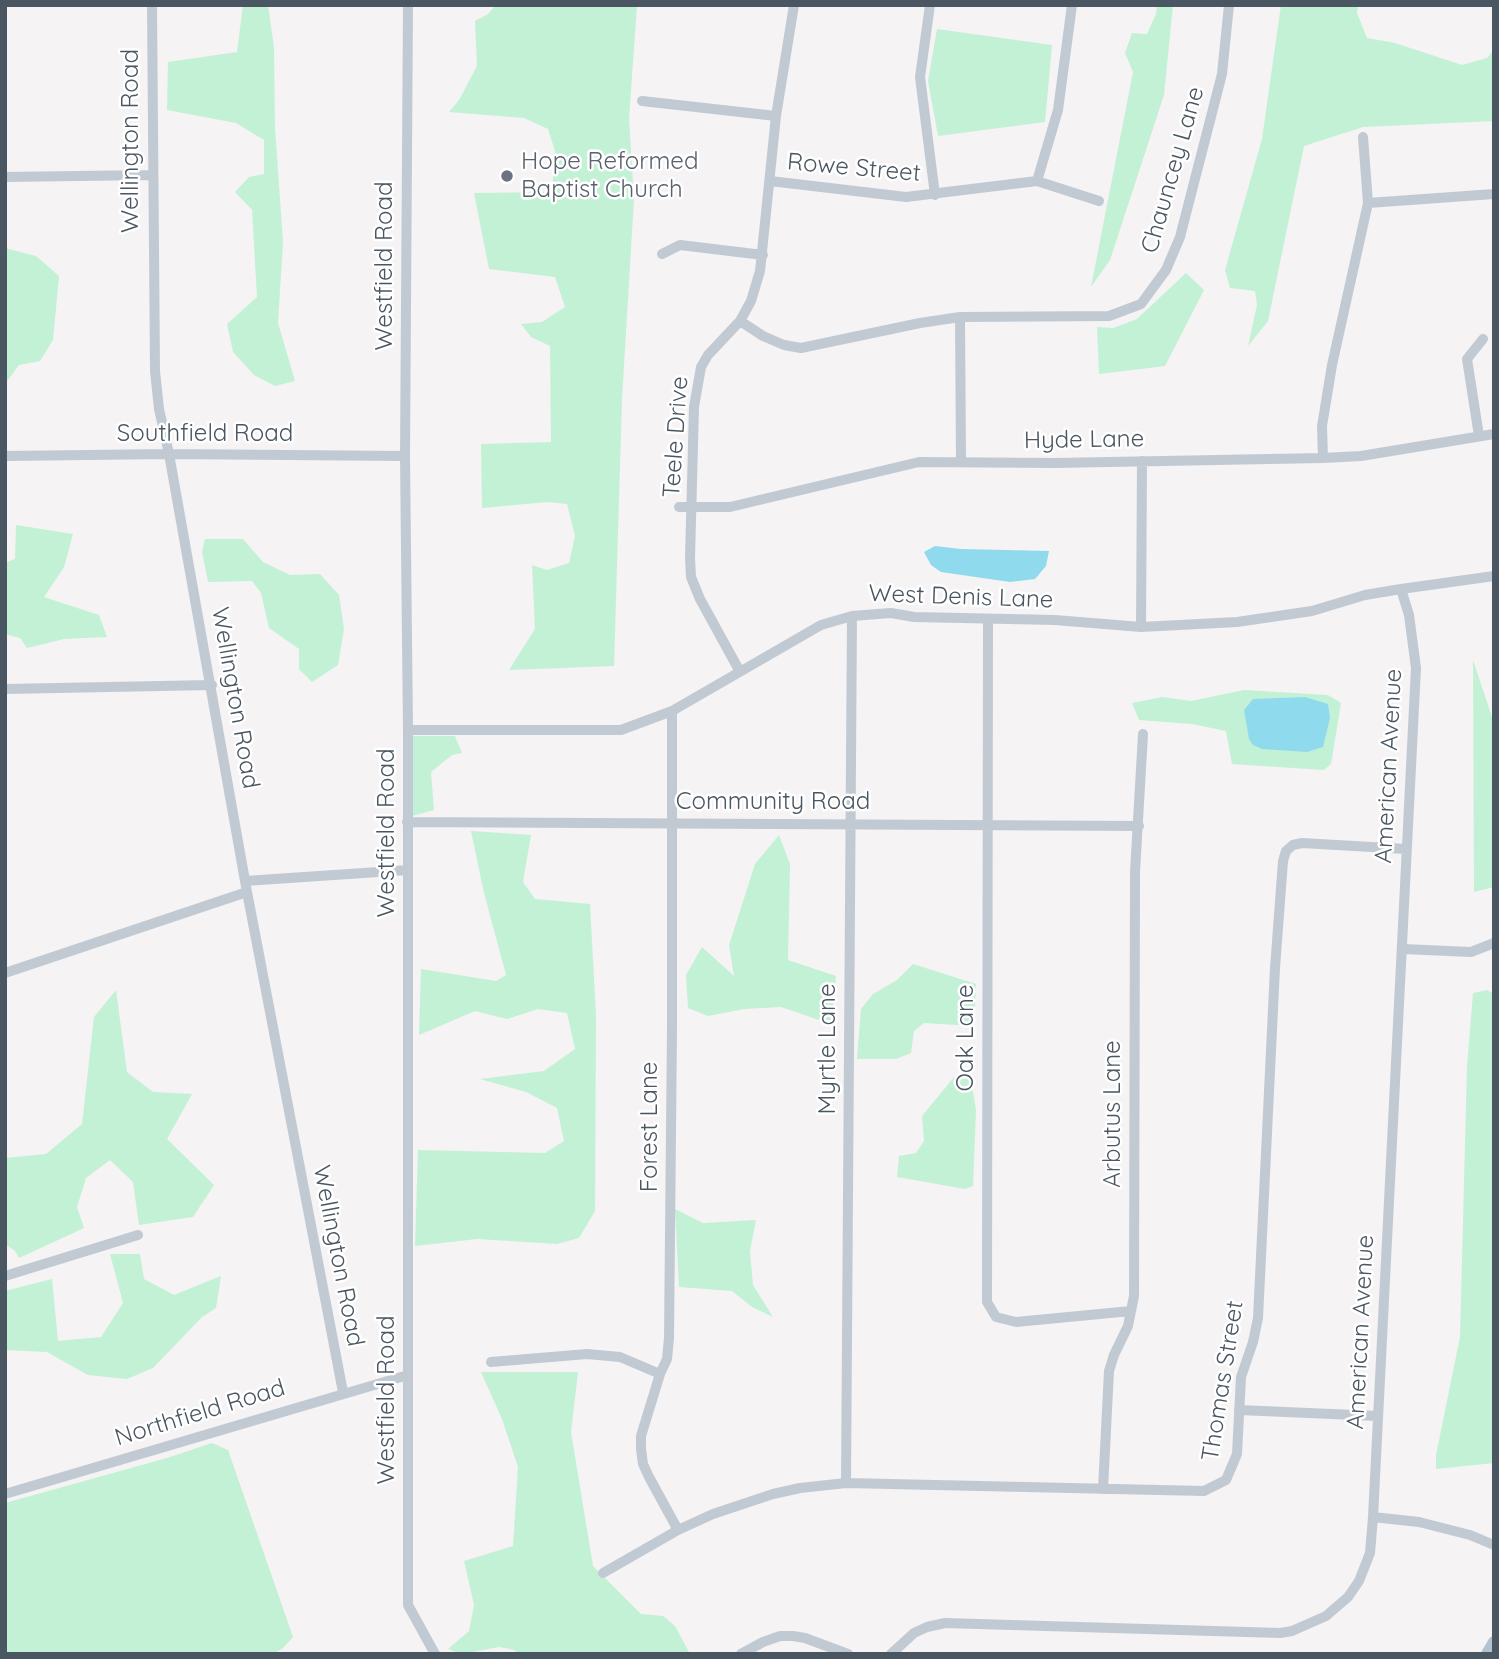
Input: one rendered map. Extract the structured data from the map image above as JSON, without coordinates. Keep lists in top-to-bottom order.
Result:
{
  "streets": {
    "street": [
      "Wellington Road",
      "Rowe Street",
      "Chauncey Lane",
      "Westfield Road",
      "Southfield Road",
      "Teele Drive",
      "Hyde Lane",
      "West Denis Lane",
      "American Avenue",
      "Community Road",
      "Oak Lane",
      "Myrtle Lane",
      "Arbutus Lane",
      "Forest Lane",
      "Thomas Street",
      "Northfield Road"
    ]
  },
  "crossings": [
    ["Wellington Road", "Southfield Road"],
    ["Wellington Road", "Northfield Road"],
    ["Rowe Street", "Teele Drive"],
    ["Chauncey Lane", "Teele Drive"],
    ["Westfield Road", "Southfield Road"],
    ["Westfield Road", "West Denis Lane"],
    ["Westfield Road", "Community Road"],
    ["Westfield Road", "Northfield Road"],
    ["Teele Drive", "Hyde Lane"],
    ["Teele Drive", "West Denis Lane"],
    ["West Denis Lane", "American Avenue"],
    ["West Denis Lane", "Oak Lane"],
    ["West Denis Lane", "Myrtle Lane"],
    ["West Denis Lane", "Forest Lane"],
    ["American Avenue", "Thomas Street"],
    ["Community Road", "Oak Lane"],
    ["Community Road", "Myrtle Lane"],
    ["Community Road", "Arbutus Lane"],
    ["Community Road", "Forest Lane"],
    ["Oak Lane", "Arbutus Lane"],
    ["Myrtle Lane", "Thomas Street"],
    ["Arbutus Lane", "Thomas Street"],
    ["Forest Lane", "Thomas Street"]
  ],
  "places": ["Hope Reformed Baptist Church"]
}
